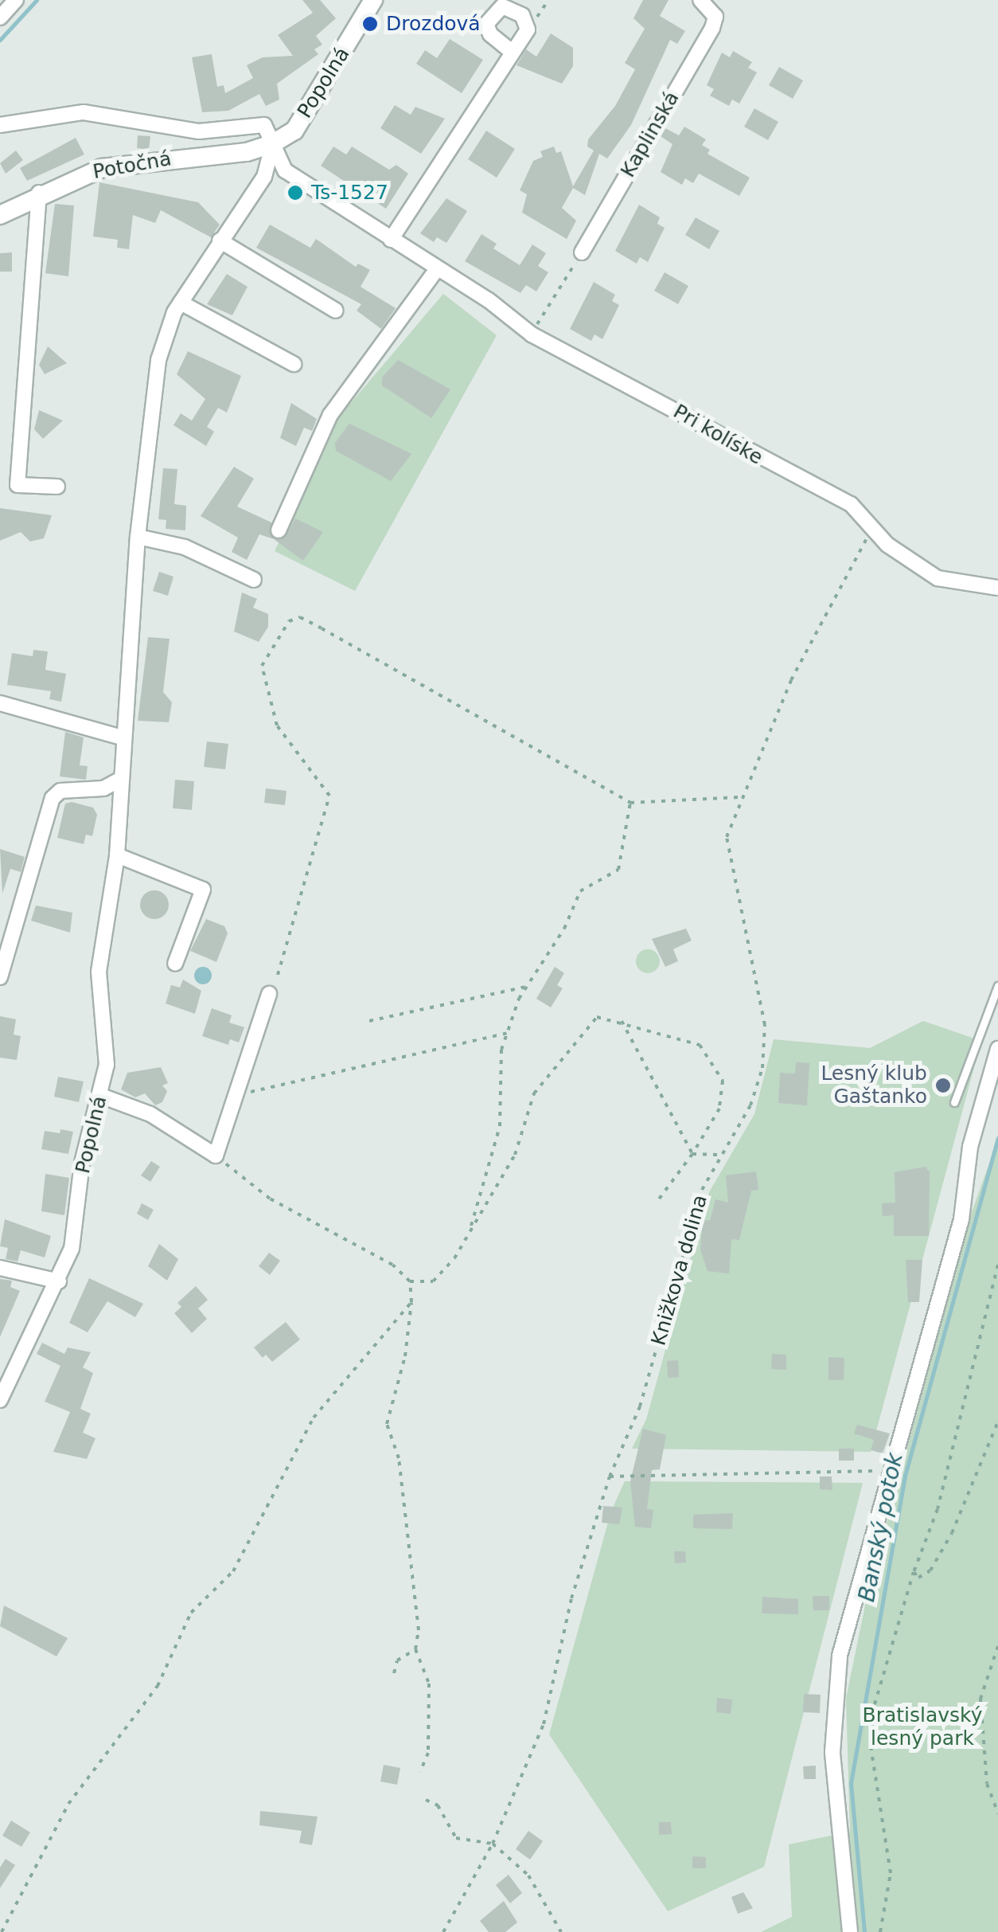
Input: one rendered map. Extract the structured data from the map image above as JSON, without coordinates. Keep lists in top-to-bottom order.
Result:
{
  "streets": {
    "street": [
      "Popolná",
      "Kaplinská",
      "Potočná",
      "Pri kolíske"
    ],
    "path": ["Knižkova dolina"]
  },
  "crossings": [
    ["Popolná", "Potočná"],
    ["Popolná", "Pri kolíske"],
    ["Potočná", "Pri kolíske"],
    ["Pri kolíske", "Knižkova dolina"]
  ],
  "water": ["Banský potok"],
  "parks": ["Bratislavský lesný park"],
  "places": ["Drozdová", "Ts-1527", "Lesný klub Gaštanko"]
}
